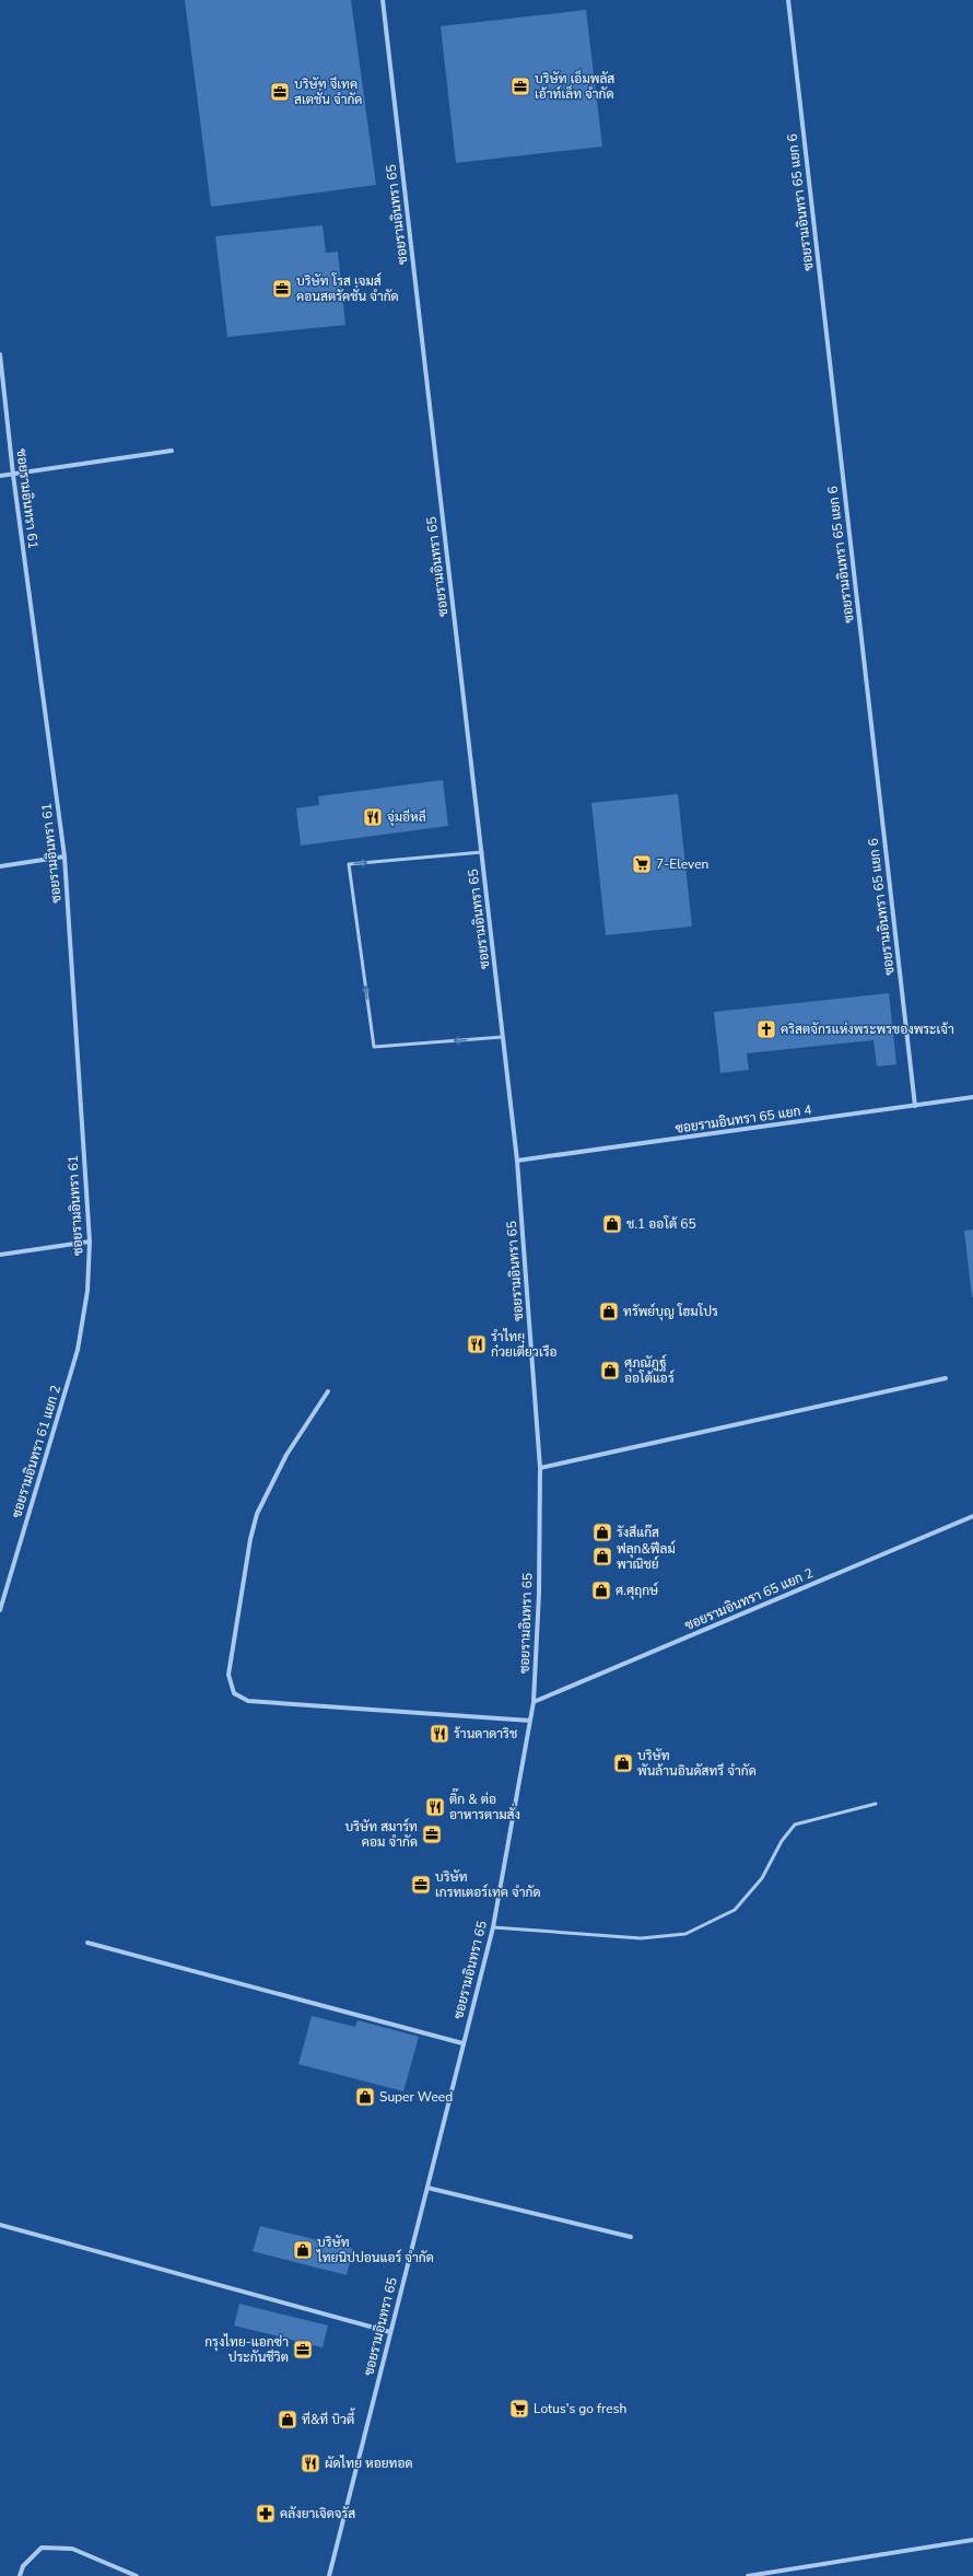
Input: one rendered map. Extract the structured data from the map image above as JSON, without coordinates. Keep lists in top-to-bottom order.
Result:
{
  "streets": {
    "street": [
      "ซอยรามอินทรา 65 แยก 6",
      "ซอยรามอินทรา 65",
      "ซอยรามอินทรา 61",
      "ซอยรามอินทรา 65 แยก 4",
      "ซอยรามอินทรา 61 แยก 2",
      "ซอยรามอินทรา 65 แยก 2"
    ]
  },
  "crossings": [
    ["ซอยรามอินทรา 65 แยก 6", "ซอยรามอินทรา 65 แยก 4"],
    ["ซอยรามอินทรา 65", "ซอยรามอินทรา 65 แยก 4"],
    ["ซอยรามอินทรา 65", "ซอยรามอินทรา 65 แยก 2"],
    ["ซอยรามอินทรา 61", "ซอยรามอินทรา 61 แยก 2"]
  ],
  "places": {
    "office": [
      "บริษัท เอ็มพลัส เอ้าท์เล็ท จำกัด",
      "บริษัท จีเทค สเตชั่น จำกัด",
      "บริษัท โรส เจมส์ คอนสตรัคชั่น จำกัด",
      "บริษัท สมาร์ท คอม จำกัด",
      "บริษัท เกรทเตอร์เทค จำกัด",
      "กรุงไทย-แอกซ่า ประกันชีวิต"
    ],
    "restaurant": [
      "จุ่มอีหลี",
      "รำไทย ก๋วยเตี๋ยวเรือ",
      "ร้านดาดาริช",
      "ติ๊ก & ต่อ อาหารตามสั่ง",
      "ผัดไทย หอยทอด"
    ],
    "supermarket": ["7-Eleven", "Lotus's go fresh"],
    "church": ["คริสตจักรแห่งพระพรของพระเจ้า"],
    "shop": [
      "ช.1 ออโต้ 65",
      "ทรัพย์บุญ โฮมโปร",
      "ศุภณัฎฐ์ ออโต้แอร์",
      "รังสีแก๊ส",
      "ฟลุก&ฟีลม์ พาณิชย์",
      "ศ.ศุฤกษ์",
      "บริษัท พันล้านอินดัสทรี จำกัด",
      "Super Weed",
      "บริษัท ไทยนิปปอนแอร์ จำกัด",
      "ที&ที บิวตี้"
    ],
    "pharmacy": ["คลังยาเจิดจรัส"]
  }
}
